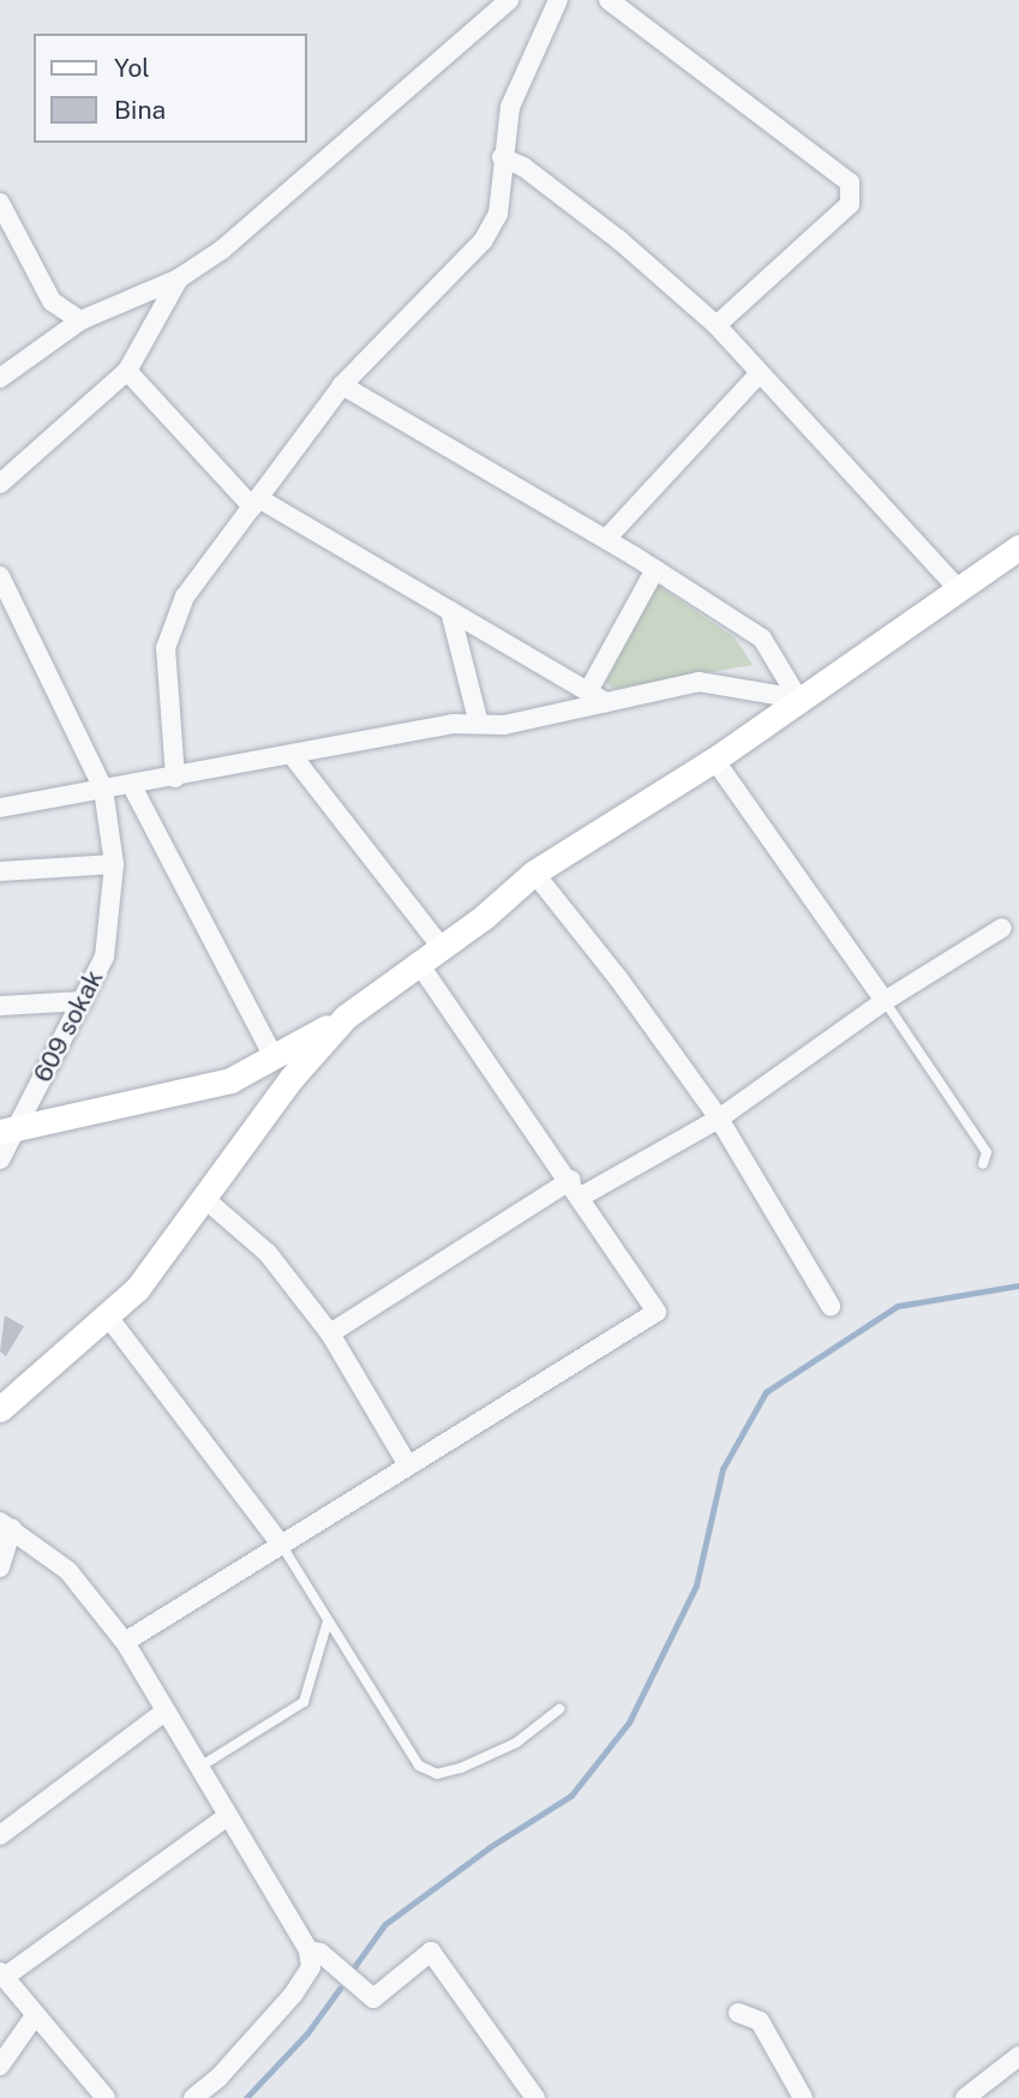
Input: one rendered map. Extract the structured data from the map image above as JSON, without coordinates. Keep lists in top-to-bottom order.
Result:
{
  "streets": {
    "street": ["609 sokak"]
  },
  "legend": ["Yol", "Bina"]
}
